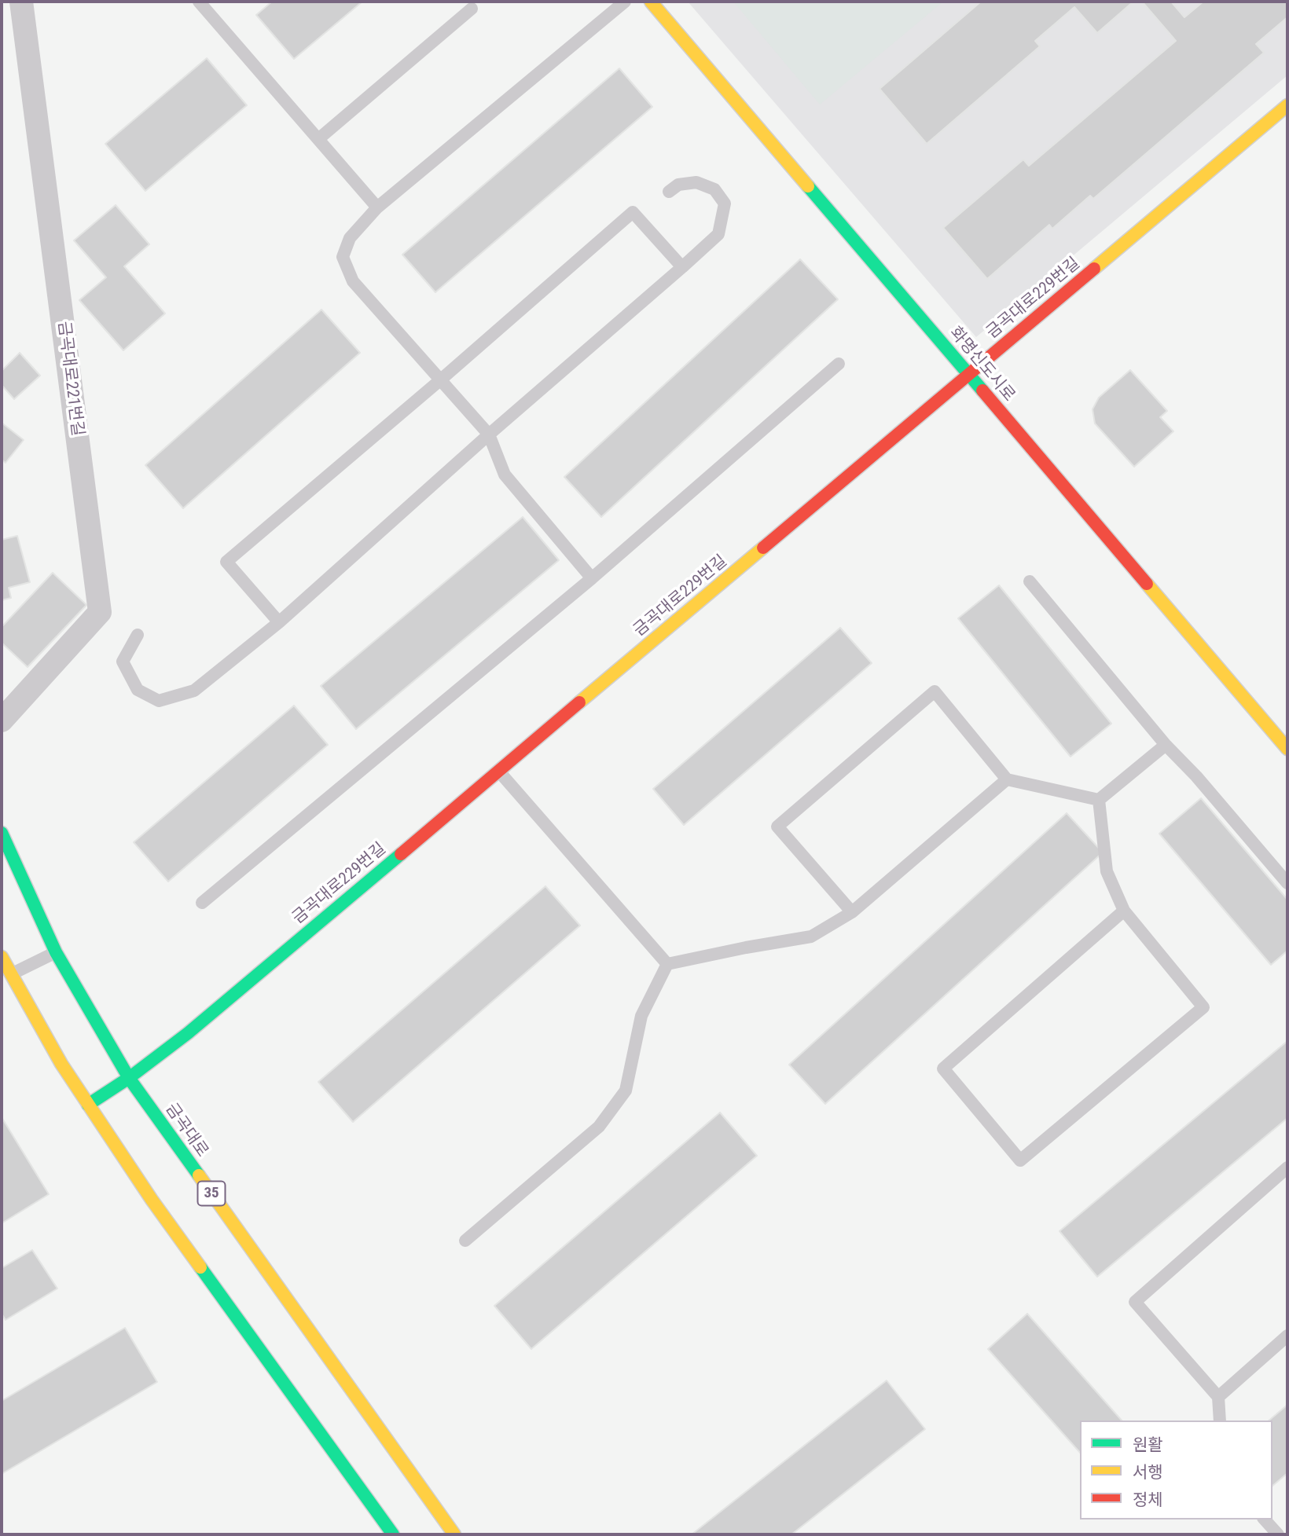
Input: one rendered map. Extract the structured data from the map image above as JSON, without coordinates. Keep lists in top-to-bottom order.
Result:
{
  "streets": {
    "main road": [
      "금곡대로229번길",
      "화명신도시로",
      "금곡대로",
      "35"
    ],
    "street": ["금곡대로221번길"]
  },
  "crossings": [
    ["금곡대로229번길", "화명신도시로"],
    ["금곡대로229번길", "금곡대로"]
  ],
  "legend": ["원활", "서행", "정체"]
}
